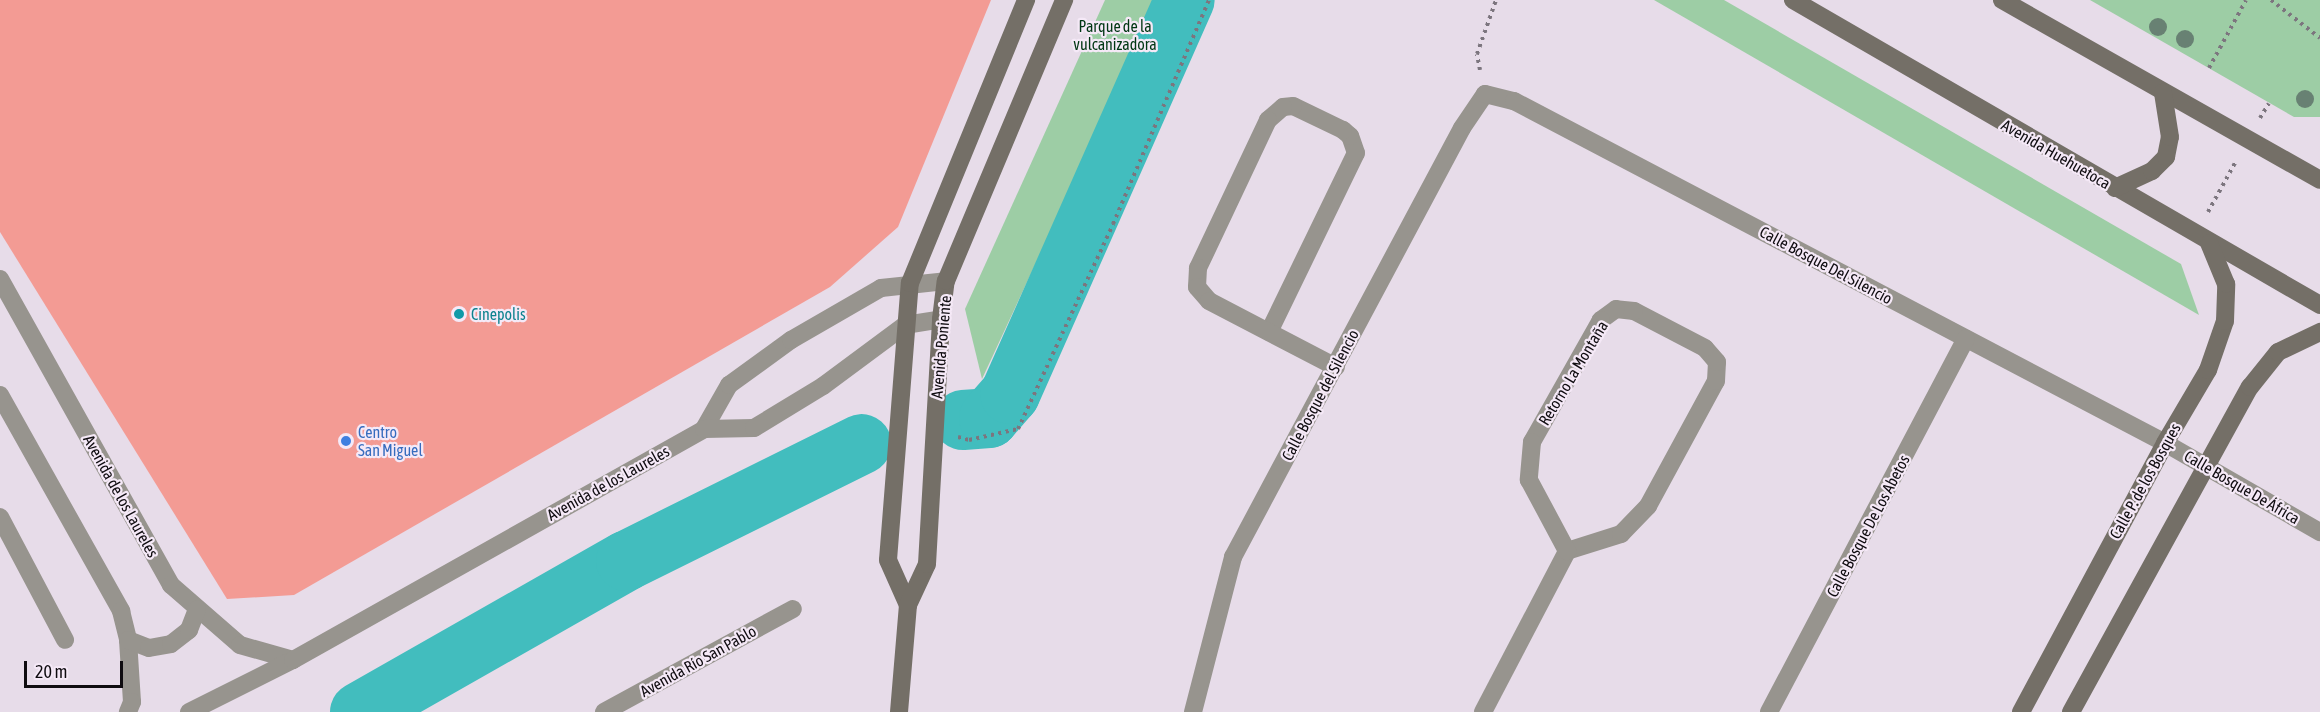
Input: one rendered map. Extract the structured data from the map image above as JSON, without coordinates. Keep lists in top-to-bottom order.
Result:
{
  "streets": {
    "main road": ["Avenida Huehuetoca", "Avenida Poniente", "Calle P. de los Bosques"],
    "street": [
      "Calle Bosque Del Silencio",
      "Retorno La Montaña",
      "Calle Bosque del Silencio",
      "Avenida de los Laureles",
      "Calle Bosque De África",
      "Calle Bosque De Los Abetos",
      "Avenida Río San Pablo"
    ]
  },
  "crossings": [
    ["Avenida Huehuetoca", "Calle P. de los Bosques"],
    ["Calle Bosque Del Silencio", "Calle Bosque del Silencio"],
    ["Calle Bosque Del Silencio", "Calle P. de los Bosques"],
    ["Calle Bosque Del Silencio", "Calle Bosque De África"],
    ["Calle Bosque Del Silencio", "Calle Bosque De Los Abetos"],
    ["Avenida Poniente", "Avenida de los Laureles"],
    ["Calle P. de los Bosques", "Calle Bosque De África"]
  ],
  "parks": ["Parque de la vulcanizadora"],
  "places": ["Cinepolis", "Centro San Miguel"],
  "scale_bar": "20 m"
}
